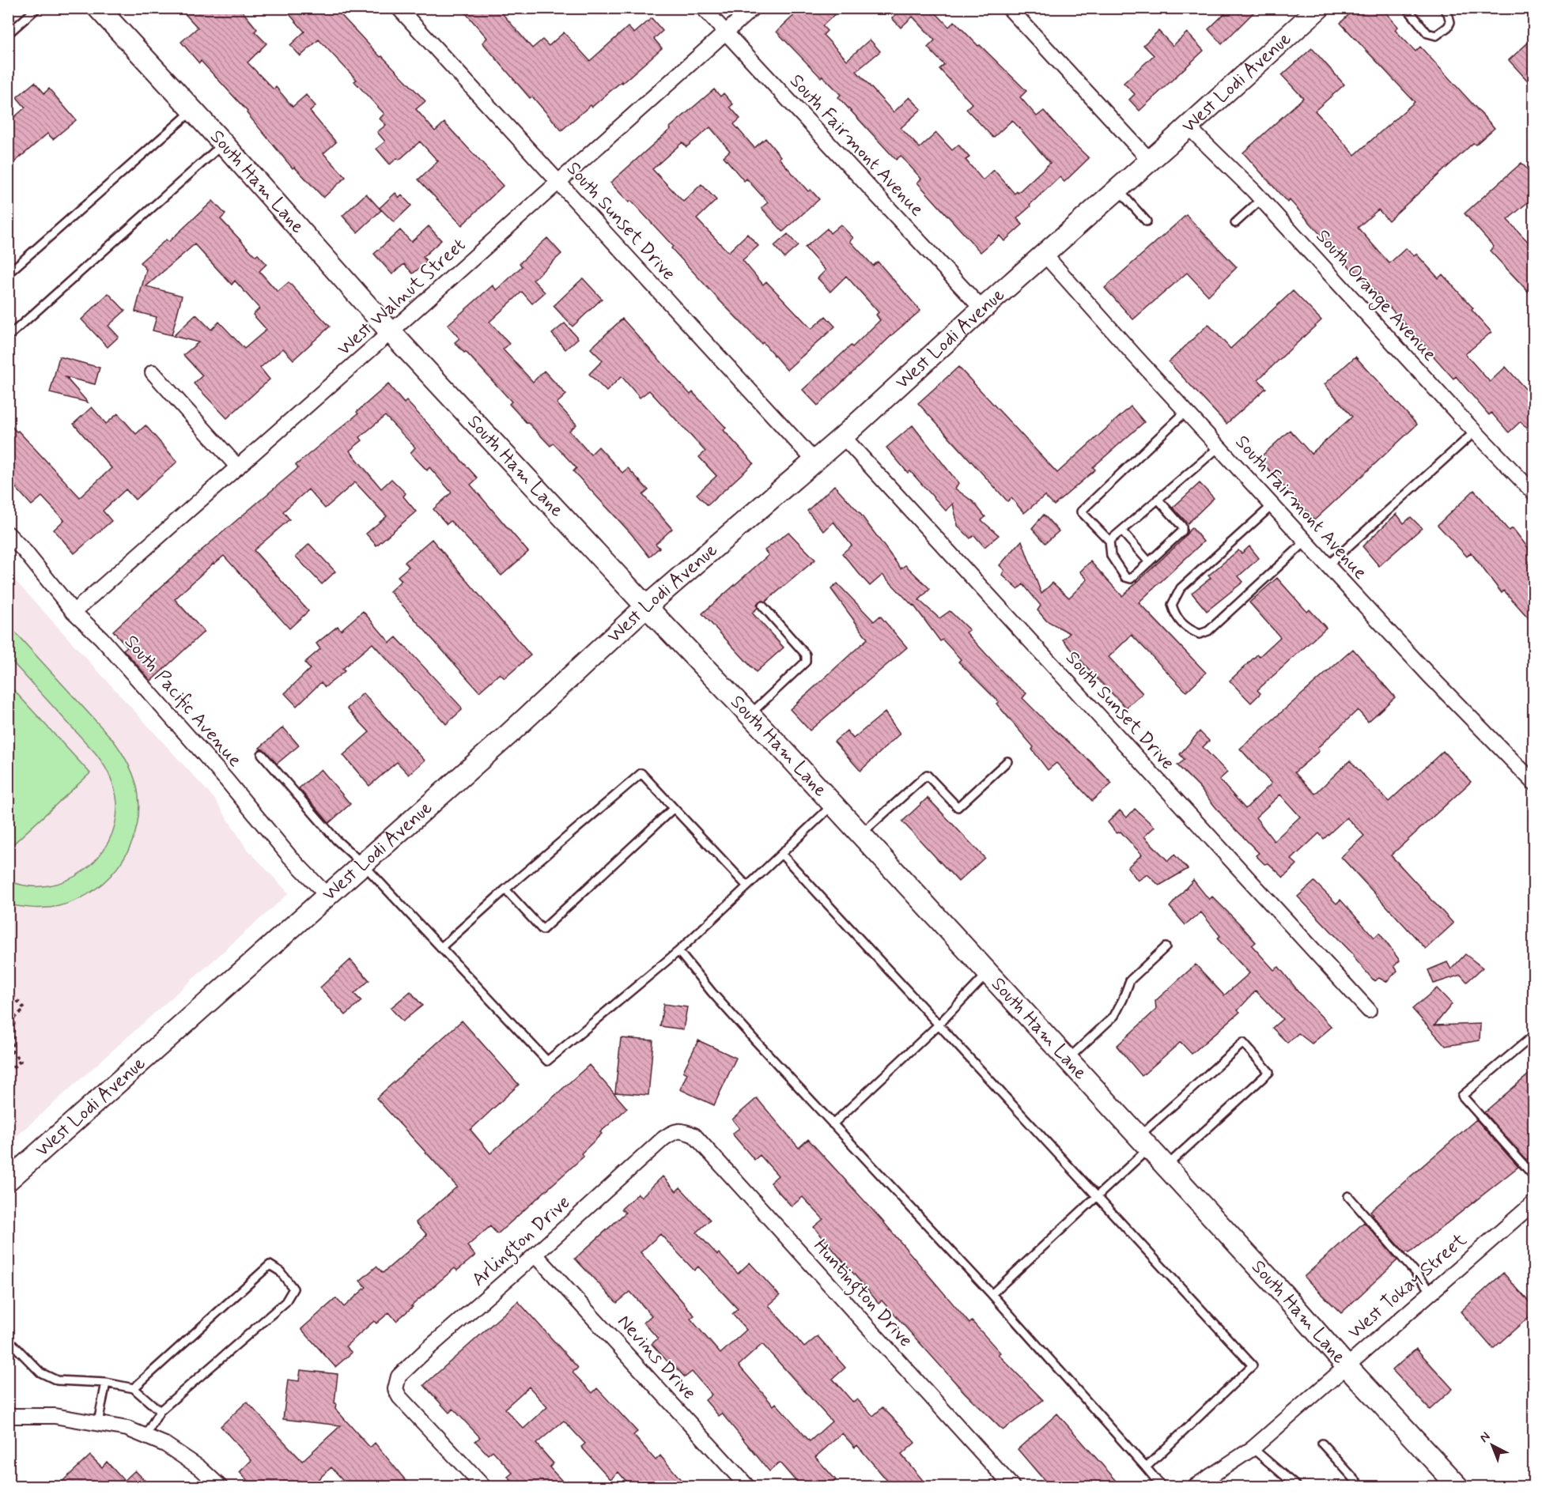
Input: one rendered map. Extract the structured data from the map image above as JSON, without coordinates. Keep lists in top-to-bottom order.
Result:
{
  "streets": {
    "main road": ["West Lodi Avenue", "South Ham Lane"],
    "street": [
      "South Fairmont Avenue",
      "South Sunset Drive",
      "South Orange Avenue",
      "West Walnut Street",
      "South Pacific Avenue",
      "Arlington Drive",
      "West Tokay Street",
      "Huntington Drive",
      "Nevins Drive"
    ]
  },
  "crossings": [
    ["West Lodi Avenue", "South Fairmont Avenue"],
    ["West Lodi Avenue", "South Ham Lane"],
    ["West Lodi Avenue", "South Sunset Drive"],
    ["West Lodi Avenue", "South Orange Avenue"],
    ["West Lodi Avenue", "South Pacific Avenue"],
    ["South Fairmont Avenue", "West Walnut Street"],
    ["South Ham Lane", "West Walnut Street"],
    ["South Ham Lane", "West Tokay Street"],
    ["South Sunset Drive", "West Walnut Street"],
    ["West Walnut Street", "South Pacific Avenue"],
    ["Arlington Drive", "Huntington Drive"],
    ["Arlington Drive", "Nevins Drive"]
  ],
  "north": "top left"
}
